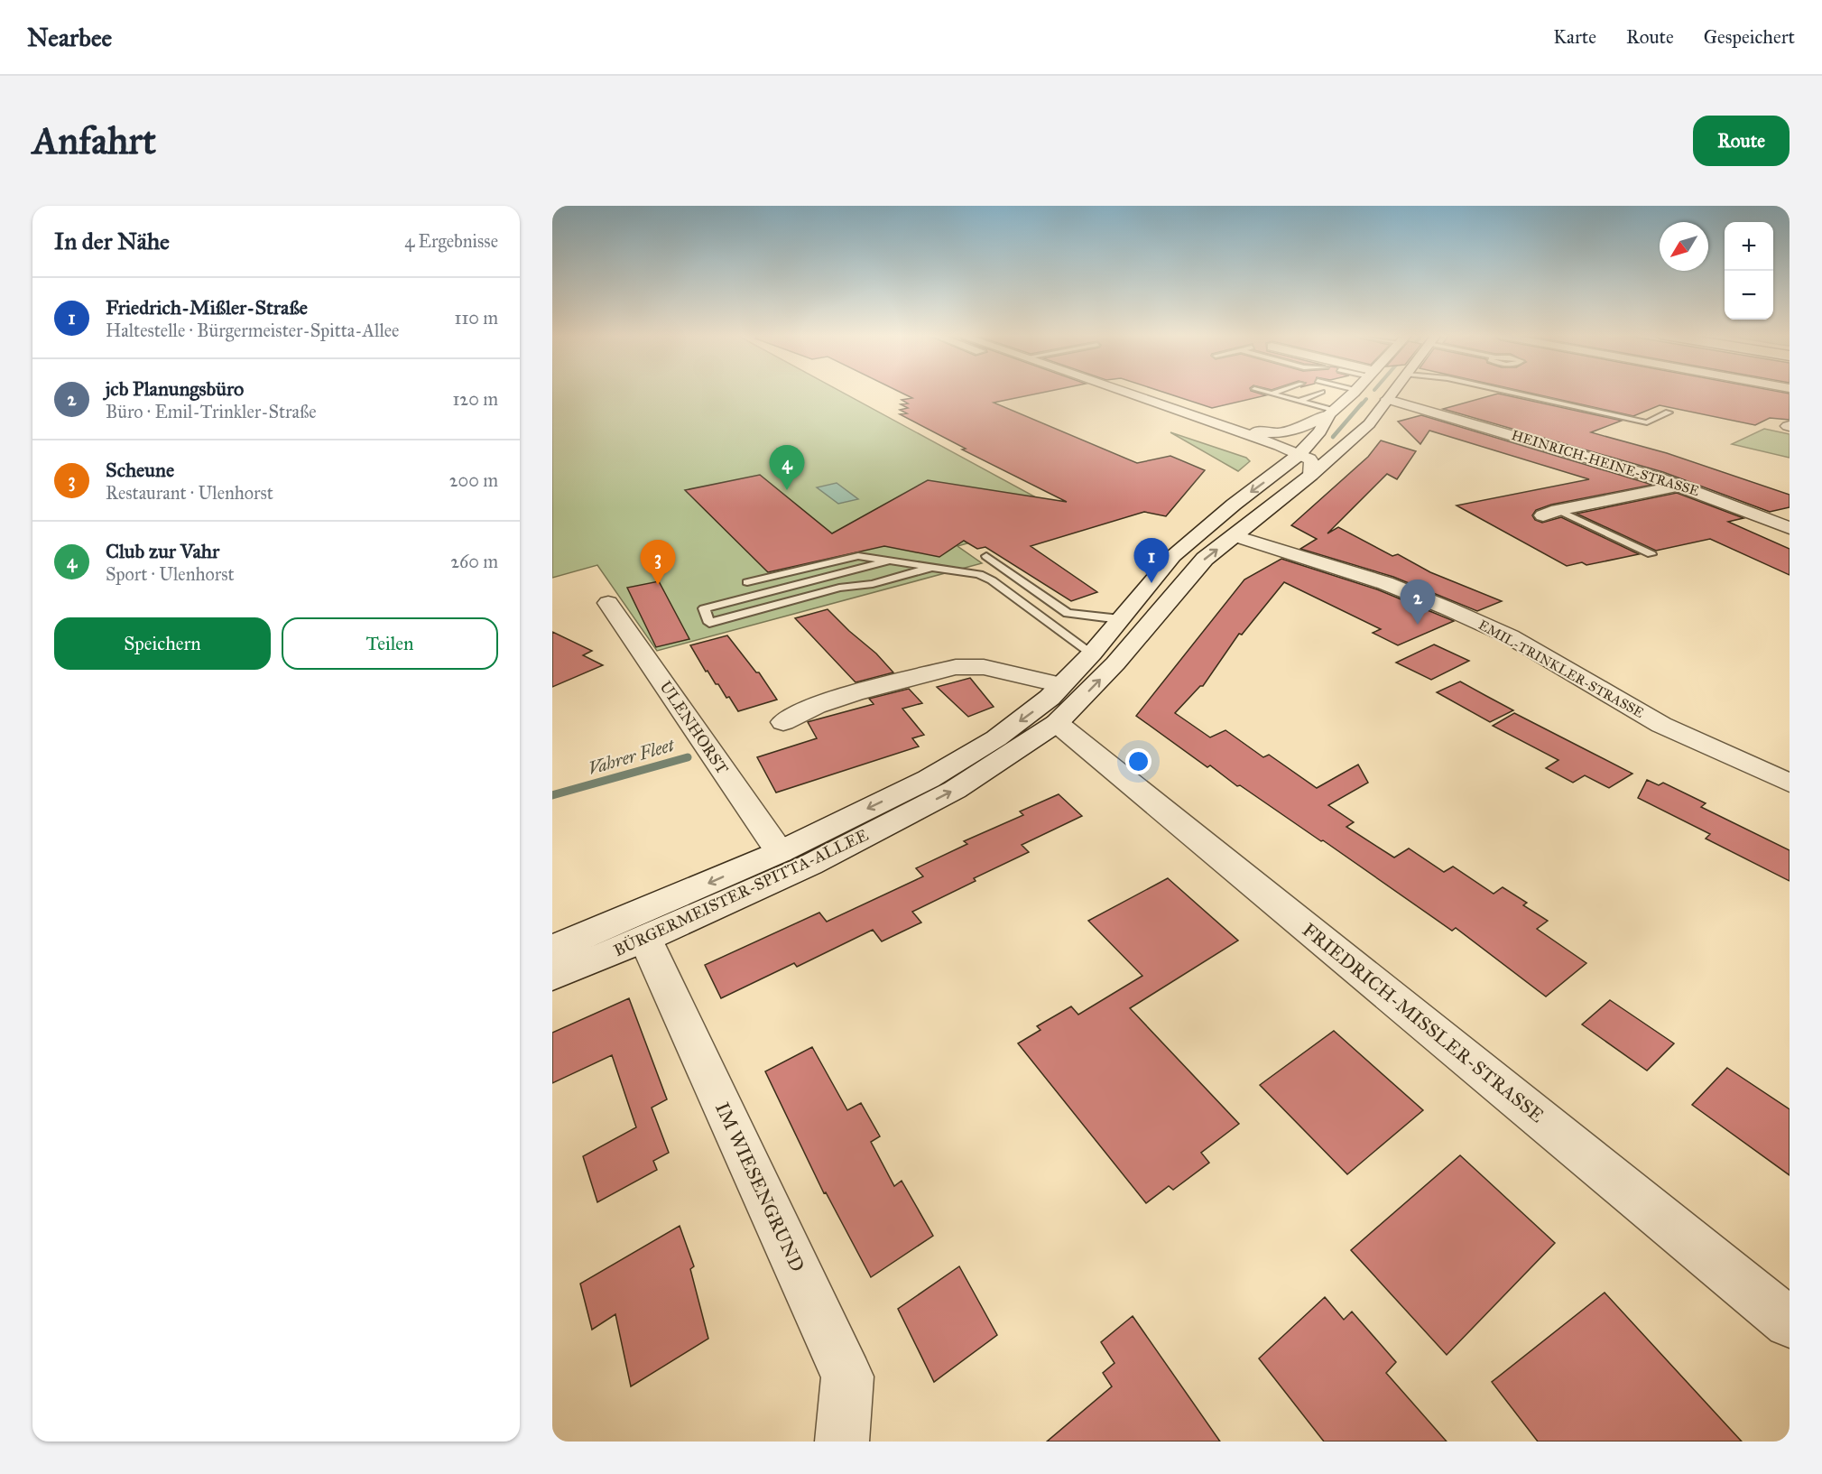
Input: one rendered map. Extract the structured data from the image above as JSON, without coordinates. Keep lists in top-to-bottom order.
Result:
{
  "streets": {
    "street": [
      "HEINRICH-HEINE-STRASSE",
      "EMIL-TRINKLER-STRASSE",
      "ULENHORST",
      "BÜRGERMEISTER-SPITTA-ALLEE",
      "FRIEDRICH-MISSLER-STRASSE",
      "IM WIESENGRUND"
    ]
  },
  "crossings": [
    ["HEINRICH-HEINE-STRASSE", "BÜRGERMEISTER-SPITTA-ALLEE"],
    ["EMIL-TRINKLER-STRASSE", "BÜRGERMEISTER-SPITTA-ALLEE"],
    ["ULENHORST", "BÜRGERMEISTER-SPITTA-ALLEE"],
    ["BÜRGERMEISTER-SPITTA-ALLEE", "FRIEDRICH-MISSLER-STRASSE"],
    ["BÜRGERMEISTER-SPITTA-ALLEE", "IM WIESENGRUND"]
  ],
  "water": ["Vahrer Fleet"],
  "north": "bottom left",
  "page": {
    "header": "Nearbee",
    "nav": ["Karte", "Route", "Gespeichert"],
    "buttons": [
      "Route",
      ["Speichern", "Teilen"]
    ],
    "title": "Anfahrt",
    "heading": ["In der Nähe", "4 Ergebnisse"],
    "map_buttons": ["+", "−"],
    "list": [
      {
        "mark": "1",
        "name": "Friedrich-Mißler-Straße",
        "note": "Haltestelle · Bürgermeister-Spitta-Allee",
        "value": "110 m"
      },
      {
        "mark": "2",
        "name": "jcb Planungsbüro",
        "note": "Büro · Emil-Trinkler-Straße",
        "value": "120 m"
      },
      {
        "mark": "3",
        "name": "Scheune",
        "note": "Restaurant · Ulenhorst",
        "value": "200 m"
      },
      {
        "mark": "4",
        "name": "Club zur Vahr",
        "note": "Sport · Ulenhorst",
        "value": "260 m"
      }
    ],
    "pins": [
      "4",
      "1",
      "3",
      "2"
    ]
  }
}
